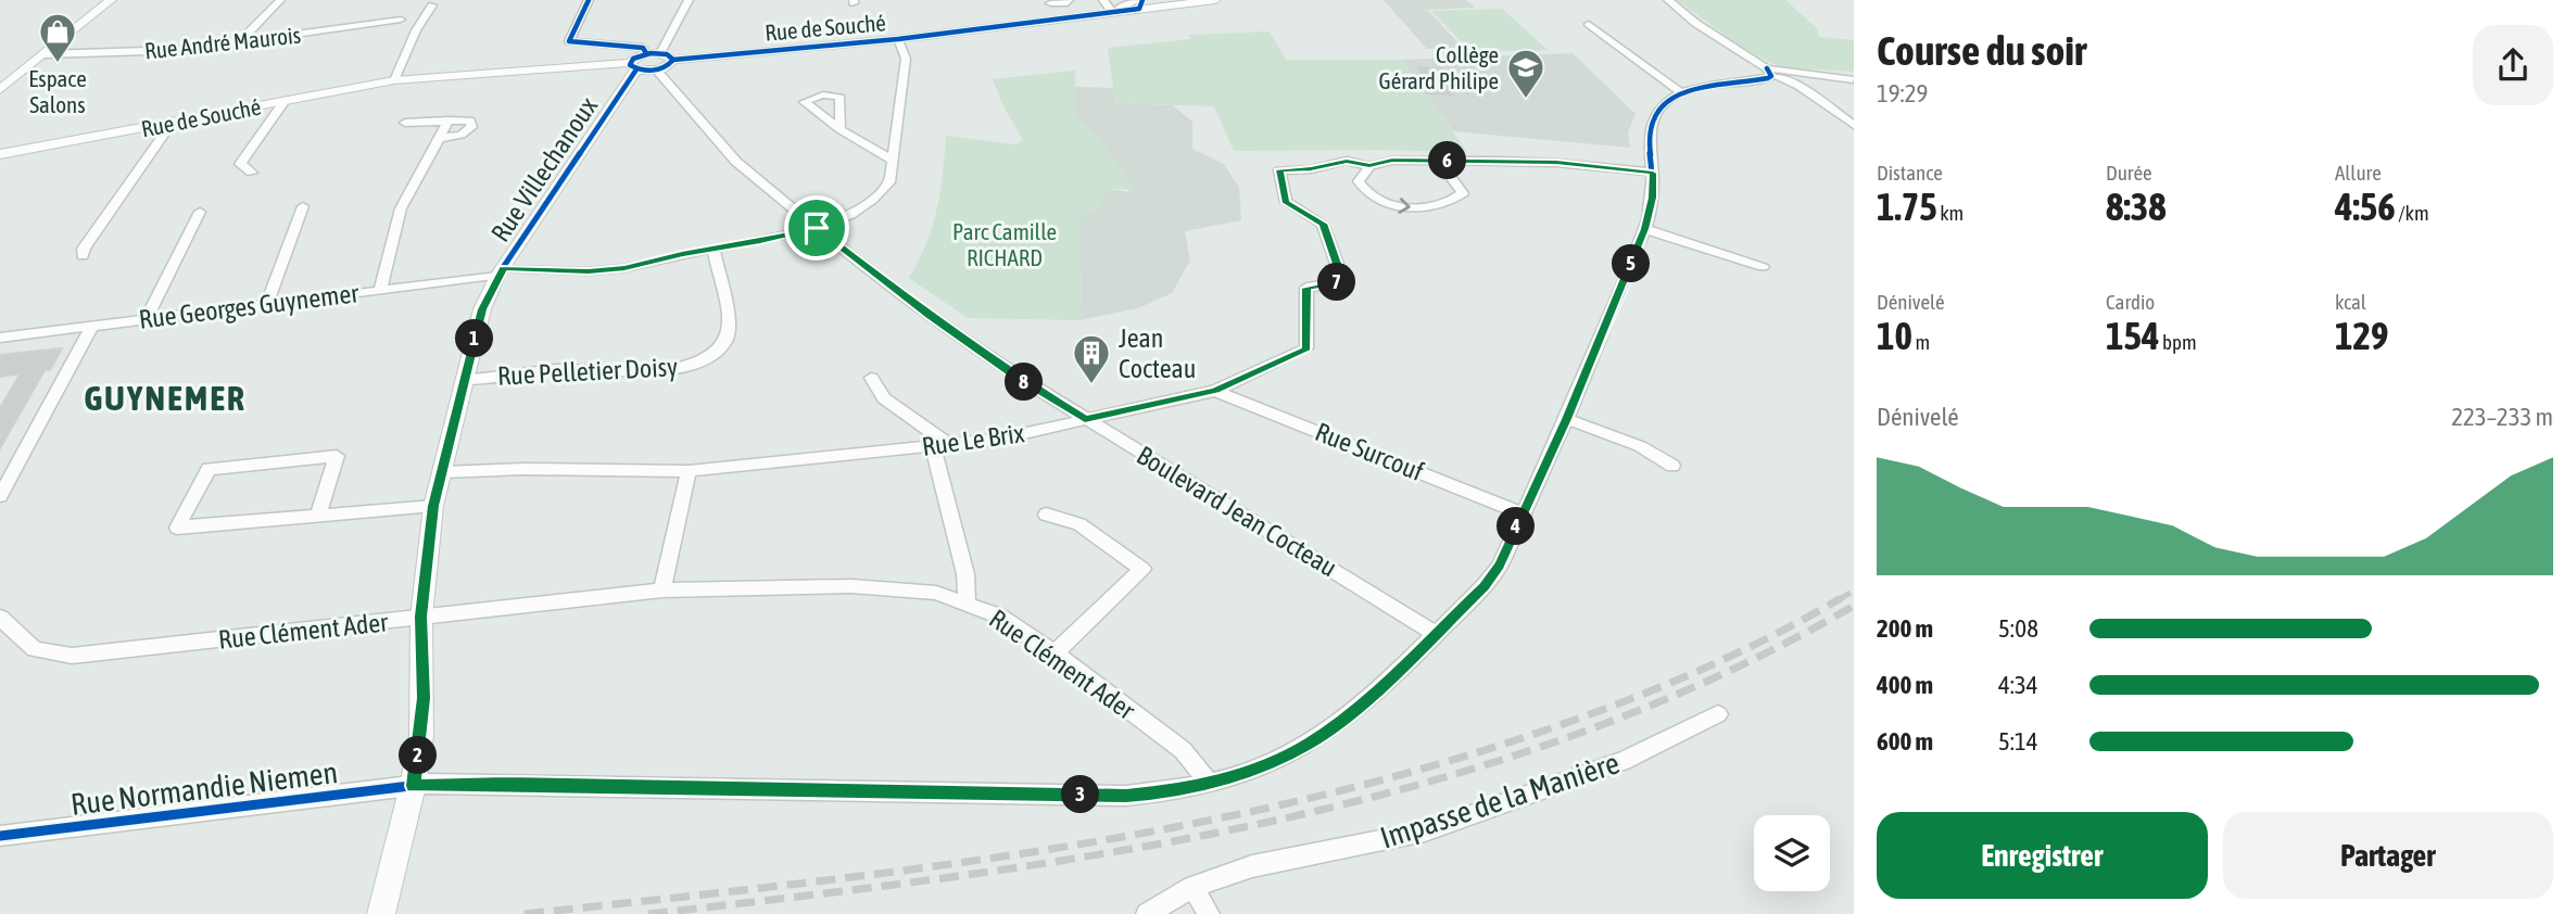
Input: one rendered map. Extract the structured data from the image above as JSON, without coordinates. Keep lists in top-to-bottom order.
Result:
{
  "streets": {
    "street": [
      "Rue de Souché",
      "Rue André Maurois",
      "Rue Villechanoux",
      "Rue Georges Guynemer",
      "Rue Pelletier Doisy",
      "Rue Le Brix",
      "Rue Surcouf",
      "Boulevard Jean Cocteau",
      "Rue Clément Ader",
      "Rue Normandie Niemen",
      "Impasse de la Manière"
    ]
  },
  "crossings": [
    ["Rue de Souché", "Rue Villechanoux"],
    ["Rue Villechanoux", "Rue Georges Guynemer"],
    ["Rue Villechanoux", "Rue Pelletier Doisy"],
    ["Rue Villechanoux", "Rue Le Brix"],
    ["Rue Villechanoux", "Rue Clément Ader"],
    ["Rue Villechanoux", "Rue Normandie Niemen"],
    ["Rue Georges Guynemer", "Rue Pelletier Doisy"],
    ["Rue Le Brix", "Rue Surcouf"],
    ["Rue Le Brix", "Boulevard Jean Cocteau"],
    ["Rue Surcouf", "Rue Normandie Niemen"],
    ["Boulevard Jean Cocteau", "Rue Normandie Niemen"],
    ["Rue Clément Ader", "Rue Normandie Niemen"]
  ],
  "districts": ["GUYNEMER"],
  "parks": ["Parc Camille RICHARD"],
  "places": {
    "shop": ["Espace Salons"],
    "school or university": ["Collège Gérard Philipe"],
    "building": ["Jean Cocteau"]
  },
  "page": {
    "heading": ["Course du soir", "19:29"],
    "stats": [
      ["Distance", "1.75 km"],
      ["Durée", "8:38"],
      ["Allure", "4:56 /km"],
      ["Dénivelé", "10 m"],
      ["Cardio", "154 bpm"],
      ["kcal", "129"]
    ],
    "pins": [
      "6",
      "5",
      "7",
      "1",
      "8",
      "4",
      "2",
      "3"
    ],
    "chart": ["Dénivelé", "223–233 m"],
    "list": [
      {
        "name": "200 m",
        "note": "5:08"
      },
      {
        "name": "400 m",
        "note": "4:34"
      },
      {
        "name": "600 m",
        "note": "5:14"
      }
    ],
    "buttons": ["Enregistrer", "Partager"]
  }
}
